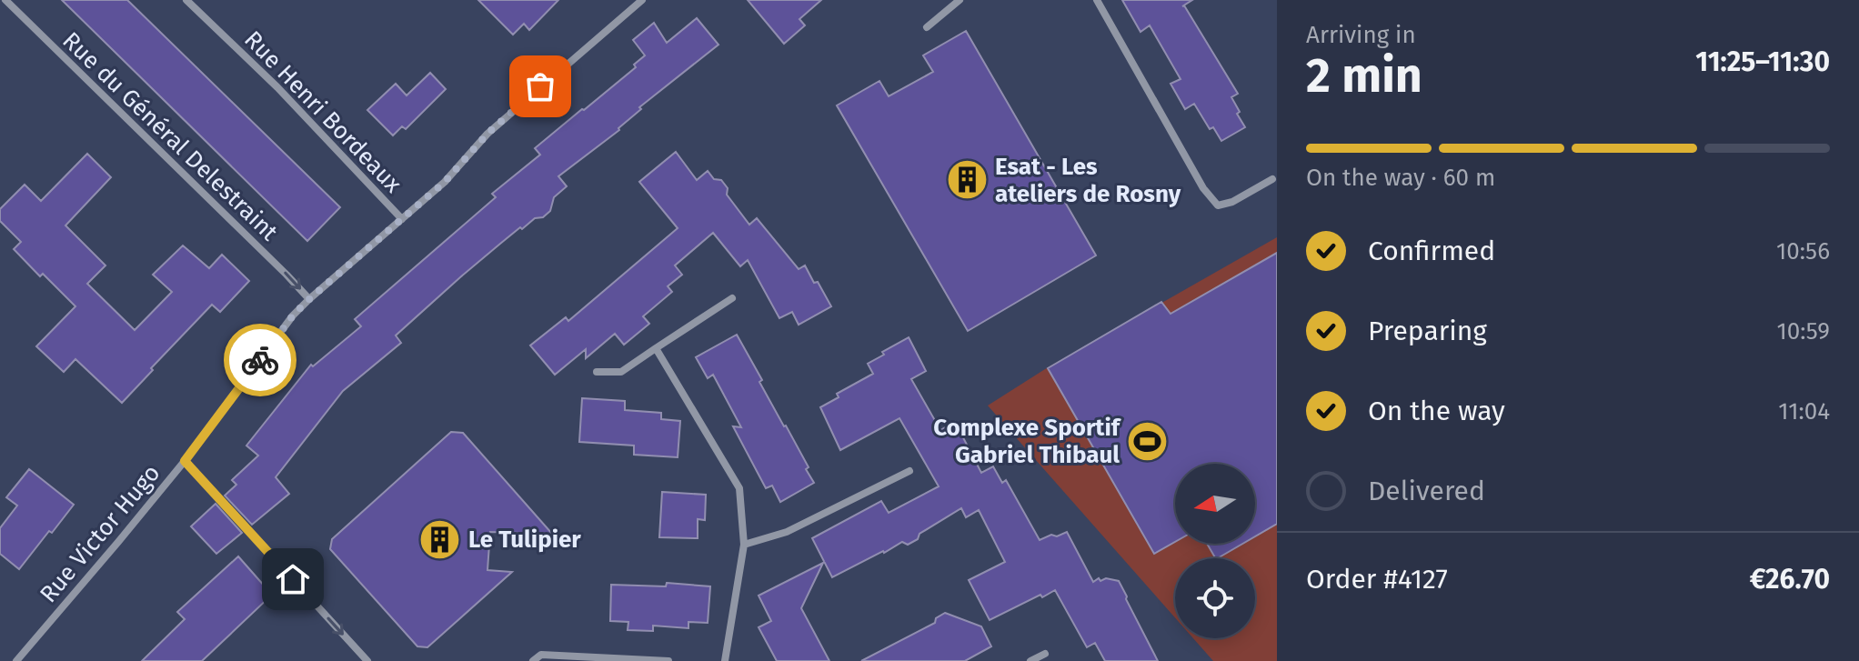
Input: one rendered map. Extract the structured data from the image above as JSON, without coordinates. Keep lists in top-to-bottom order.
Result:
{
  "streets": {
    "street": ["Rue Henri Bordeaux", "Rue du Général Delestraint", "Rue Victor Hugo"]
  },
  "crossings": [
    ["Rue Henri Bordeaux", "Rue Victor Hugo"],
    ["Rue du Général Delestraint", "Rue Victor Hugo"]
  ],
  "one_way": ["Rue du Général Delestraint"],
  "places": {
    "building": ["Esat - Les ateliers de Rosny", "Le Tulipier"],
    "sports": ["Complexe Sportif Gabriel Thibaul"]
  },
  "north": "left",
  "page": {
    "heading": ["2 min", "Arriving in", "11:25–11:30"],
    "panel": ["Order #4127", "€26.70"],
    "bar": "On the way · 60 m",
    "list": [
      ["Confirmed", "10:56"],
      ["Preparing", "10:59"],
      ["On the way", "11:04"],
      "Delivered"
    ]
  }
}
